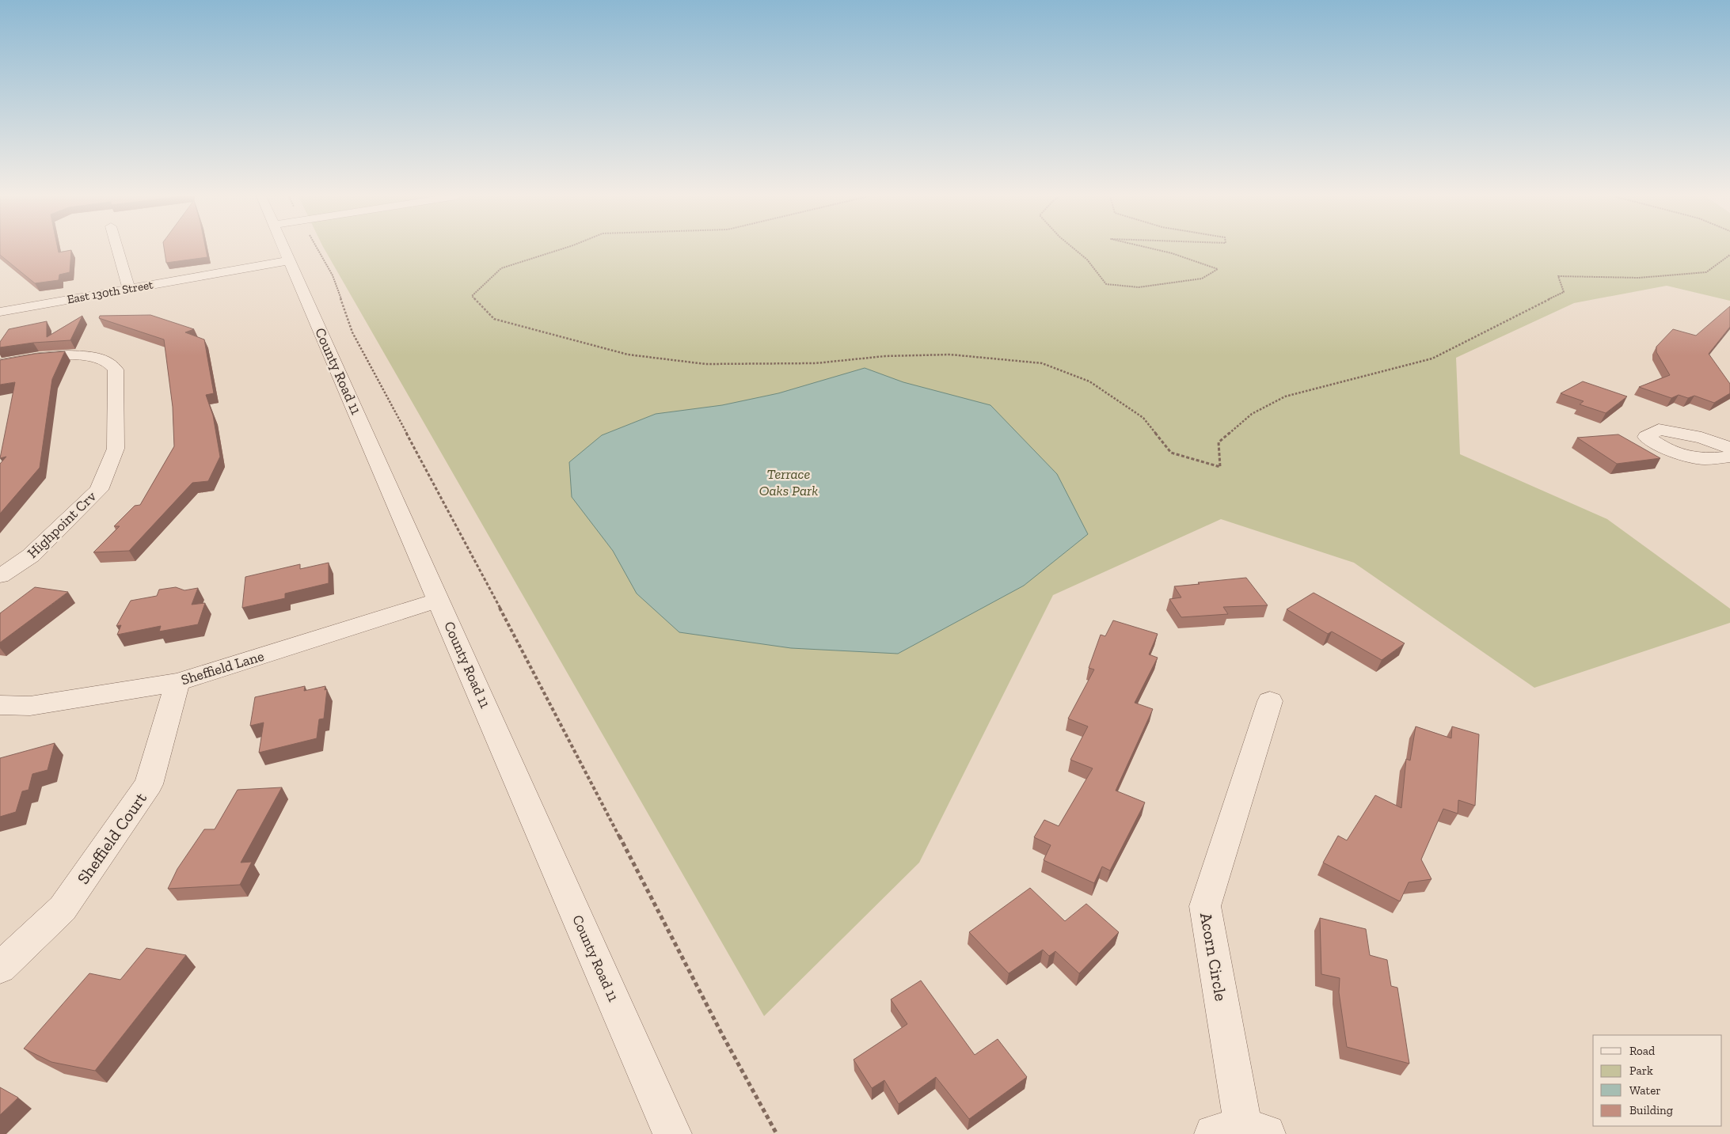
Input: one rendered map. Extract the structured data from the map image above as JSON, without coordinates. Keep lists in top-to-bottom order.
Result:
{
  "streets": {
    "street": [
      "East 130th Street",
      "County Road 11",
      "Highpoint Crv",
      "Sheffield Lane",
      "Sheffield Court",
      "Acorn Circle"
    ]
  },
  "crossings": [
    ["East 130th Street", "County Road 11"],
    ["County Road 11", "Sheffield Lane"],
    ["Sheffield Lane", "Sheffield Court"]
  ],
  "parks": ["Terrace Oaks Park"],
  "legend": [
    "Road",
    "Park",
    "Water",
    "Building"
  ]
}
